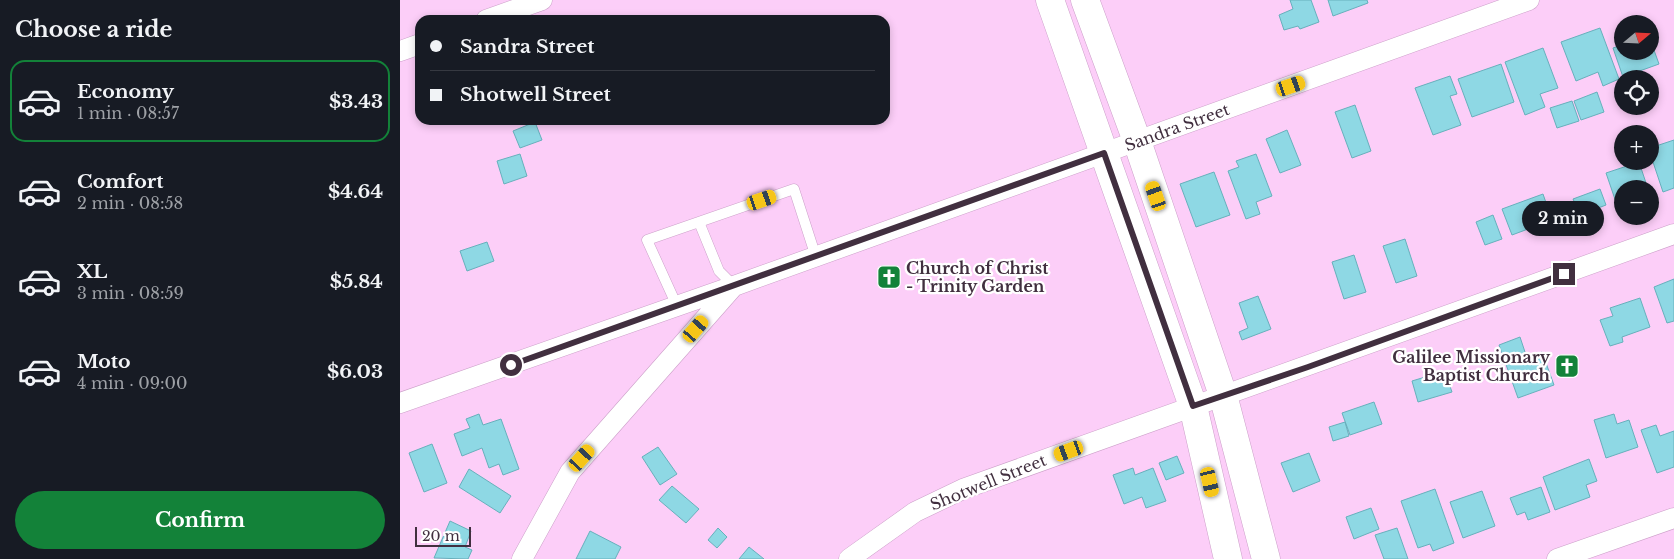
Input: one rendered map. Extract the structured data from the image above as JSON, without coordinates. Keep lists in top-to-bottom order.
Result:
{
  "streets": {
    "street": ["Sandra Street", "Shotwell Street"]
  },
  "places": {
    "church": ["Church of Christ - Trinity Garden", "Galilee Missionary Baptist Church"]
  },
  "scale_bar": "20 m",
  "north": "right",
  "page": {
    "heading": "Choose a ride",
    "map_buttons": ["+", "−"],
    "banner": ["Sandra Street", "Shotwell Street"],
    "list": [
      {
        "name": "Economy",
        "note": "1 min · 08:57",
        "value": "$3.43"
      },
      {
        "name": "Comfort",
        "note": "2 min · 08:58",
        "value": "$4.64"
      },
      {
        "name": "XL",
        "note": "3 min · 08:59",
        "value": "$5.84"
      },
      {
        "name": "Moto",
        "note": "4 min · 09:00",
        "value": "$6.03"
      }
    ],
    "bubble": "2 min",
    "buttons": "Confirm",
    "scale": "20 m"
  }
}
